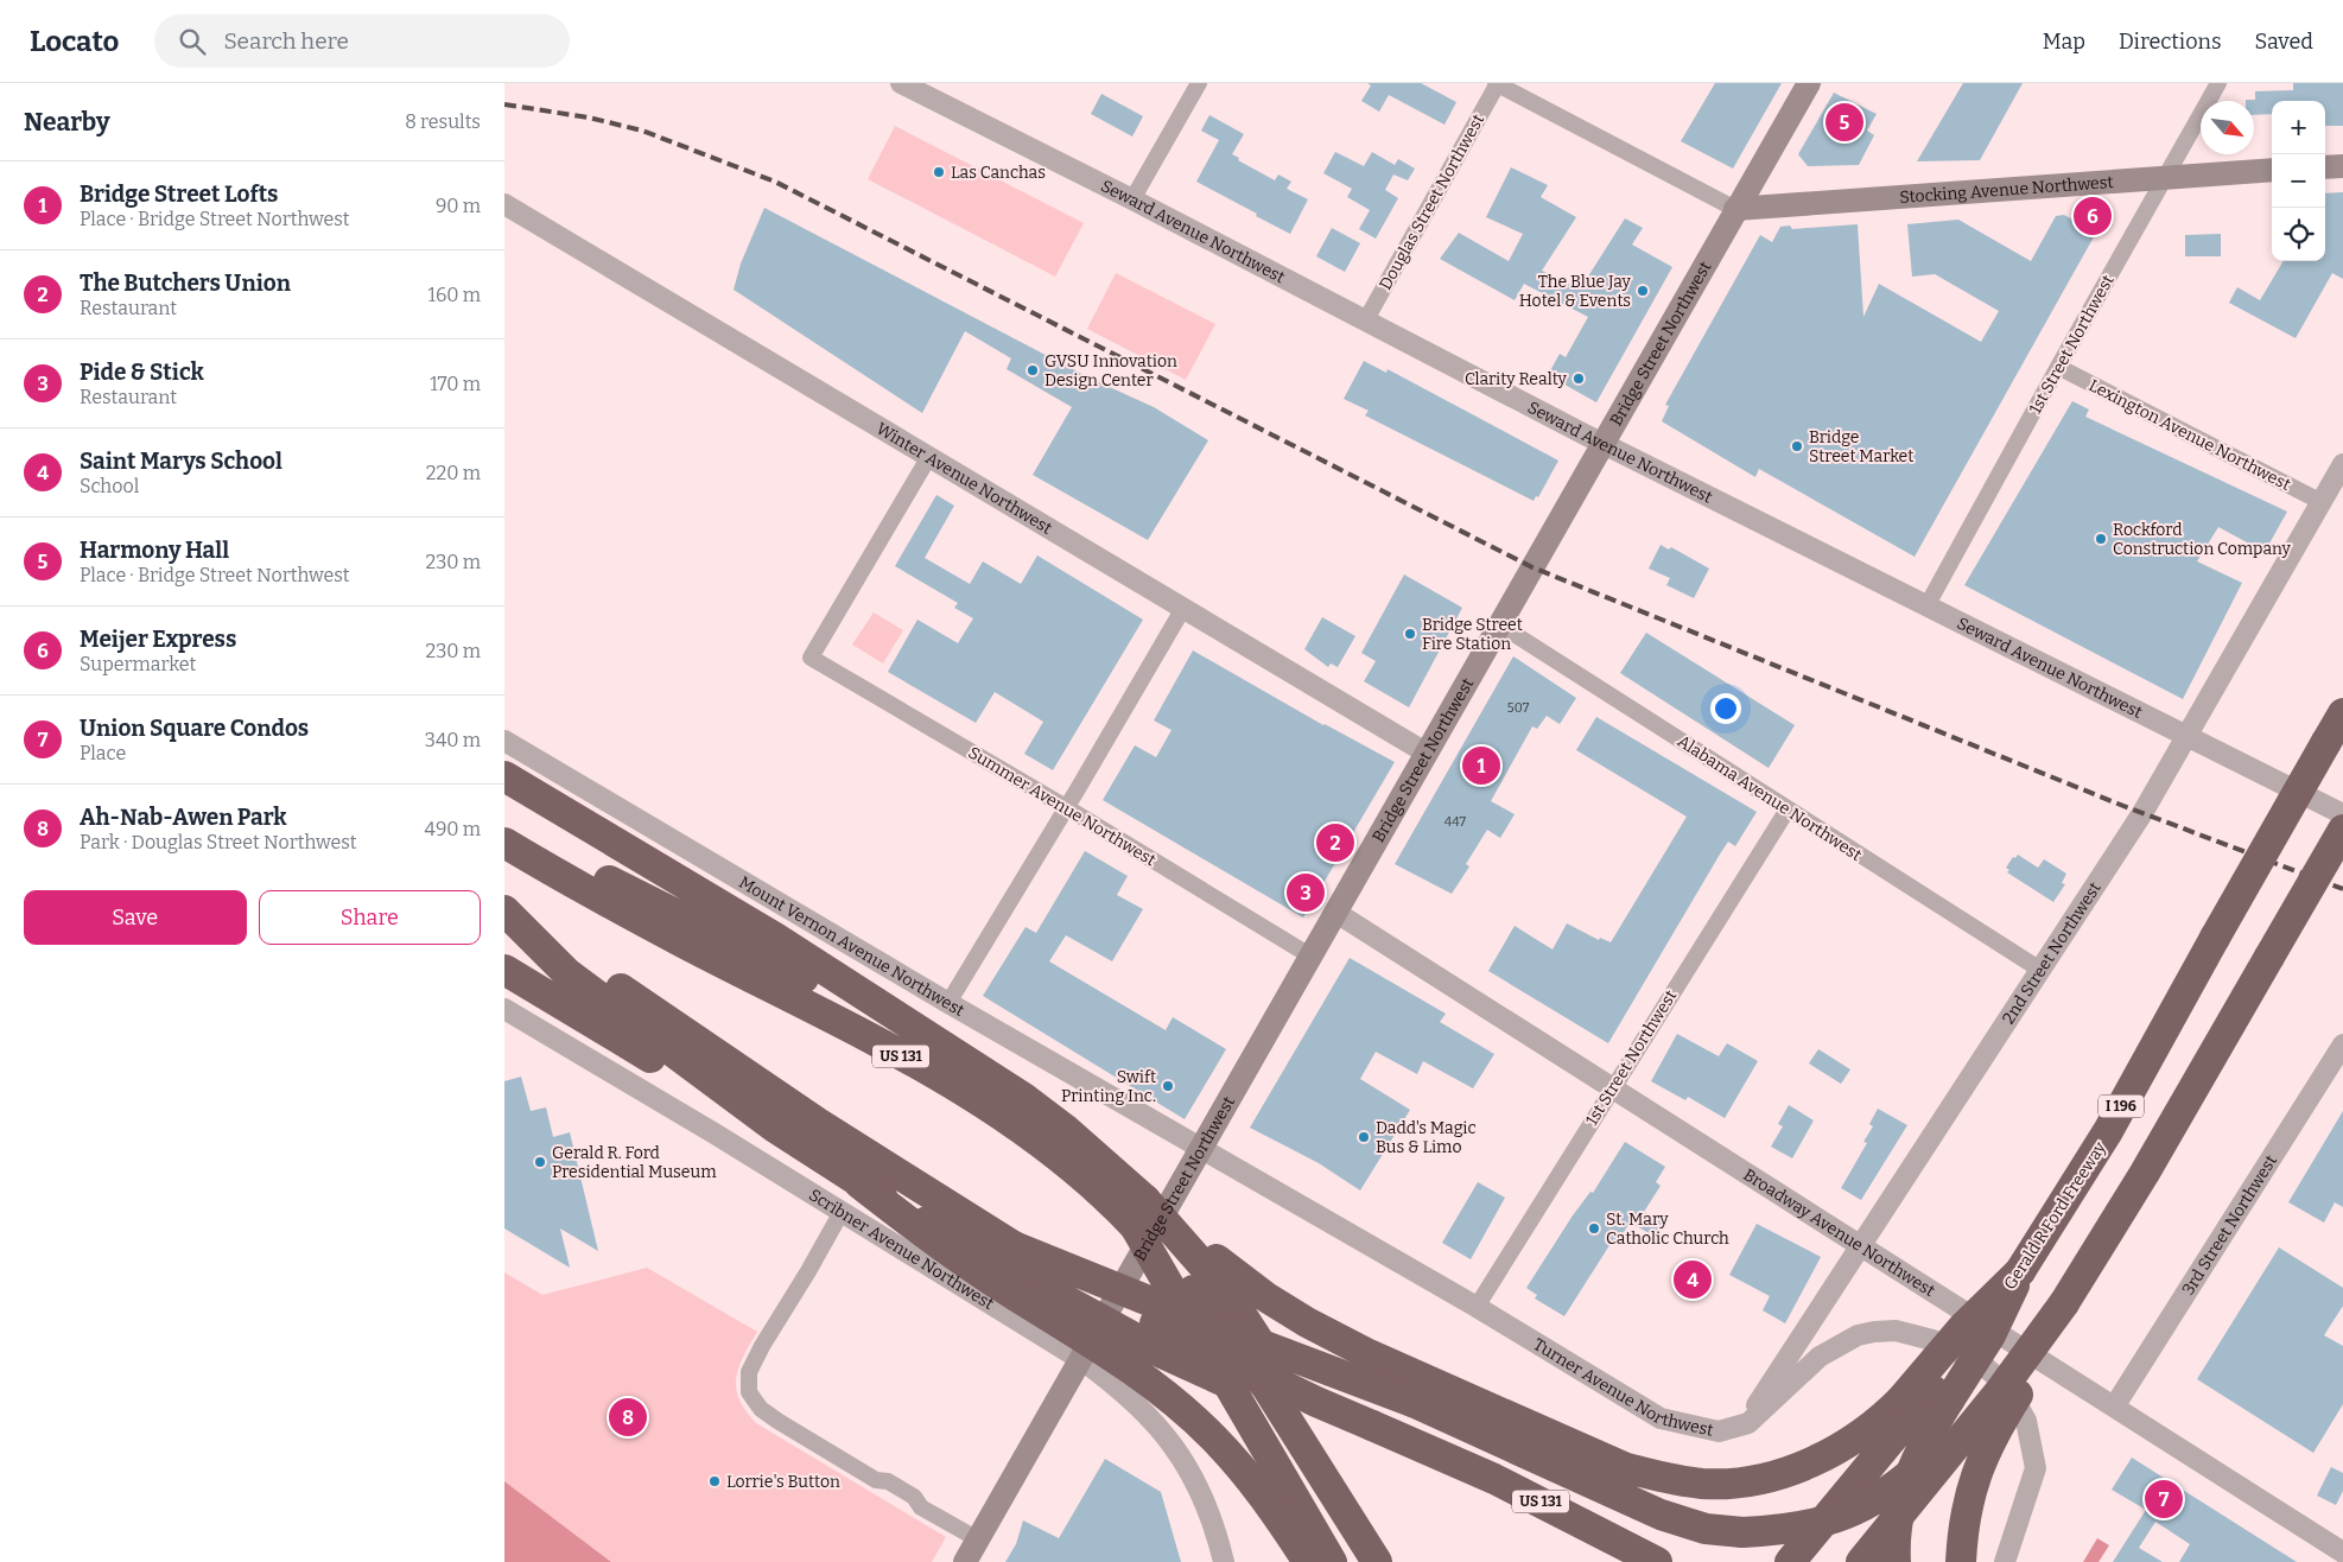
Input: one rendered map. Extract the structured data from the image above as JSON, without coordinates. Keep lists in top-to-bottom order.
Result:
{
  "streets": {
    "highway": ["US 131", "I 196", "Gerald R Ford Freeway"],
    "main road": ["Stocking Avenue Northwest", "Bridge Street Northwest"],
    "street": [
      "Douglas Street Northwest",
      "Seward Avenue Northwest",
      "1st Street Northwest",
      "Lexington Avenue Northwest",
      "Winter Avenue Northwest",
      "Alabama Avenue Northwest",
      "Summer Avenue Northwest",
      "Mount Vernon Avenue Northwest",
      "2nd Street Northwest",
      "3rd Street Northwest",
      "Broadway Avenue Northwest",
      "Scribner Avenue Northwest",
      "Turner Avenue Northwest"
    ]
  },
  "crossings": [
    ["Stocking Avenue Northwest", "Bridge Street Northwest"],
    ["Stocking Avenue Northwest", "1st Street Northwest"],
    ["Douglas Street Northwest", "Seward Avenue Northwest"],
    ["Seward Avenue Northwest", "Bridge Street Northwest"],
    ["Seward Avenue Northwest", "1st Street Northwest"],
    ["Seward Avenue Northwest", "2nd Street Northwest"],
    ["Bridge Street Northwest", "Winter Avenue Northwest"],
    ["Bridge Street Northwest", "Alabama Avenue Northwest"],
    ["Bridge Street Northwest", "Summer Avenue Northwest"],
    ["Bridge Street Northwest", "Mount Vernon Avenue Northwest"],
    ["Bridge Street Northwest", "Broadway Avenue Northwest"],
    ["Bridge Street Northwest", "Scribner Avenue Northwest"],
    ["Bridge Street Northwest", "Turner Avenue Northwest"],
    ["1st Street Northwest", "Lexington Avenue Northwest"],
    ["1st Street Northwest", "Alabama Avenue Northwest"],
    ["1st Street Northwest", "Broadway Avenue Northwest"],
    ["1st Street Northwest", "Turner Avenue Northwest"],
    ["Lexington Avenue Northwest", "2nd Street Northwest"],
    ["Winter Avenue Northwest", "Summer Avenue Northwest"],
    ["Alabama Avenue Northwest", "2nd Street Northwest"],
    ["Mount Vernon Avenue Northwest", "Turner Avenue Northwest"],
    ["2nd Street Northwest", "Broadway Avenue Northwest"],
    ["2nd Street Northwest", "Turner Avenue Northwest"],
    ["3rd Street Northwest", "Broadway Avenue Northwest"]
  ],
  "places": [
    "Las Canchas",
    "The Blue Jay Hotel & Events",
    "GVSU Innovation Design Center",
    "Clarity Realty",
    "Bridge Street Market",
    "Rockford Construction Company",
    "Bridge Street Fire Station",
    "Swift Printing Inc.",
    "Dadd's Magic Bus & Limo",
    "Gerald R. Ford Presidential Museum",
    "St. Mary Catholic Church",
    "Lorrie's Button"
  ],
  "house_numbers": ["507", "447"],
  "north": "bottom right",
  "page": {
    "header": "Locato",
    "search": "Search here",
    "nav": ["Map", "Directions", "Saved"],
    "heading": ["Nearby", "8 results"],
    "map_buttons": ["+", "−"],
    "pins": [
      "5",
      "6",
      "1",
      "2",
      "3",
      "4",
      "8",
      "7"
    ],
    "list": [
      {
        "mark": "1",
        "name": "Bridge Street Lofts",
        "note": "Place · Bridge Street Northwest",
        "value": "90 m"
      },
      {
        "mark": "2",
        "name": "The Butchers Union",
        "note": "Restaurant",
        "value": "160 m"
      },
      {
        "mark": "3",
        "name": "Pide & Stick",
        "note": "Restaurant",
        "value": "170 m"
      },
      {
        "mark": "4",
        "name": "Saint Marys School",
        "note": "School",
        "value": "220 m"
      },
      {
        "mark": "5",
        "name": "Harmony Hall",
        "note": "Place · Bridge Street Northwest",
        "value": "230 m"
      },
      {
        "mark": "6",
        "name": "Meijer Express",
        "note": "Supermarket",
        "value": "230 m"
      },
      {
        "mark": "7",
        "name": "Union Square Condos",
        "note": "Place",
        "value": "340 m"
      },
      {
        "mark": "8",
        "name": "Ah-Nab-Awen Park",
        "note": "Park · Douglas Street Northwest",
        "value": "490 m"
      }
    ],
    "buttons": ["Save", "Share"]
  }
}
